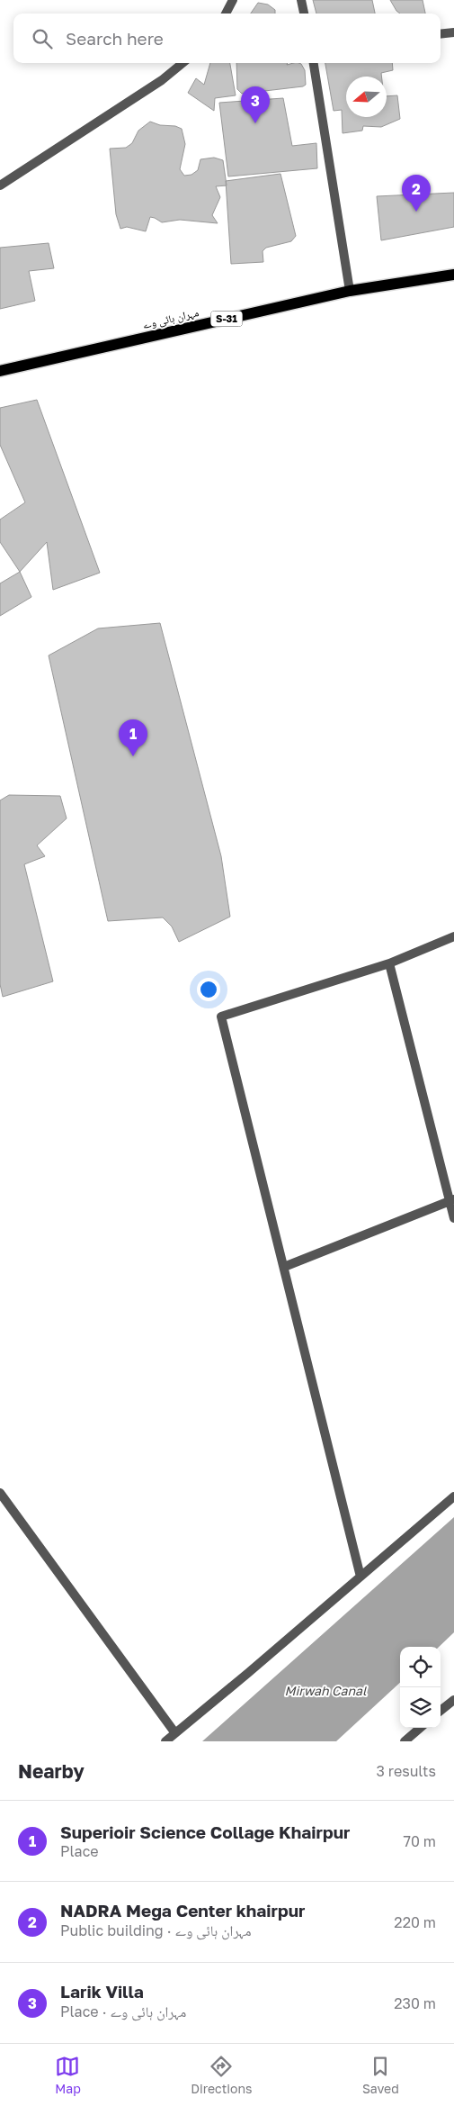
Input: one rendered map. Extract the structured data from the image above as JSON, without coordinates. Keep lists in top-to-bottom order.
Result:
{
  "streets": {
    "main road": ["مہران ہائی وے", "S-31"]
  },
  "water": ["Mirwah Canal"],
  "north": "left",
  "page": {
    "search": "Search here",
    "pins": ["3", "2", "1"],
    "heading": ["Nearby", "3 results"],
    "list": [
      {
        "mark": "1",
        "name": "Superioir Science Collage Khairpur",
        "note": "Place",
        "value": "70 m"
      },
      {
        "mark": "2",
        "name": "NADRA Mega Center khairpur",
        "note": "Public building · مہران ہائی وے",
        "value": "220 m"
      },
      {
        "mark": "3",
        "name": "Larik Villa",
        "note": "Place · مہران ہائی وے",
        "value": "230 m"
      }
    ],
    "nav": ["Map", "Directions", "Saved"]
  }
}
